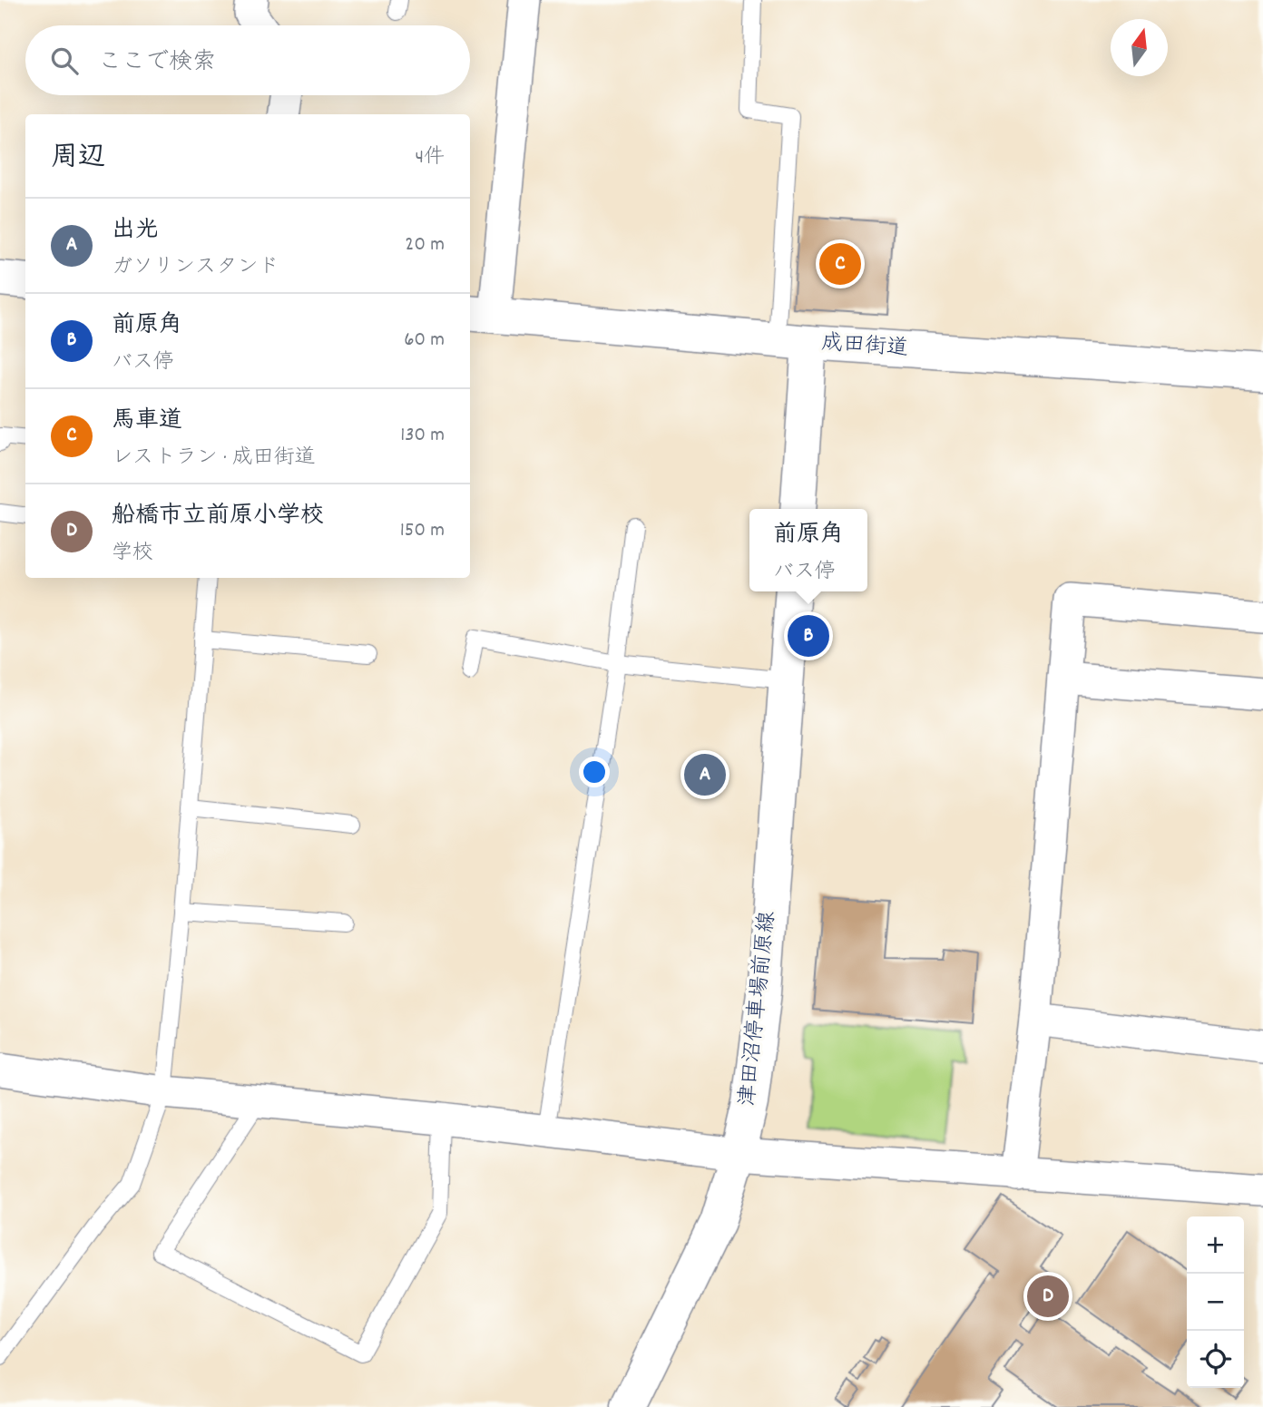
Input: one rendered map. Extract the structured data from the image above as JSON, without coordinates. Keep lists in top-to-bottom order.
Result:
{
  "streets": {
    "main road": ["成田街道", "津田沼停車場前原線"]
  },
  "north": "top",
  "page": {
    "search": "ここで検索",
    "heading": ["周辺", "4件"],
    "list": [
      {
        "mark": "A",
        "name": "出光",
        "note": "ガソリンスタンド",
        "value": "20 m"
      },
      {
        "mark": "B",
        "name": "前原角",
        "note": "バス停",
        "value": "60 m"
      },
      {
        "mark": "C",
        "name": "馬車道",
        "note": "レストラン · 成田街道",
        "value": "130 m"
      },
      {
        "mark": "D",
        "name": "船橋市立前原小学校",
        "note": "学校",
        "value": "150 m"
      }
    ],
    "pins": [
      "C",
      "B",
      "A",
      "D"
    ],
    "popup": ["前原角", "バス停"],
    "map_buttons": ["+", "−"]
  }
}
